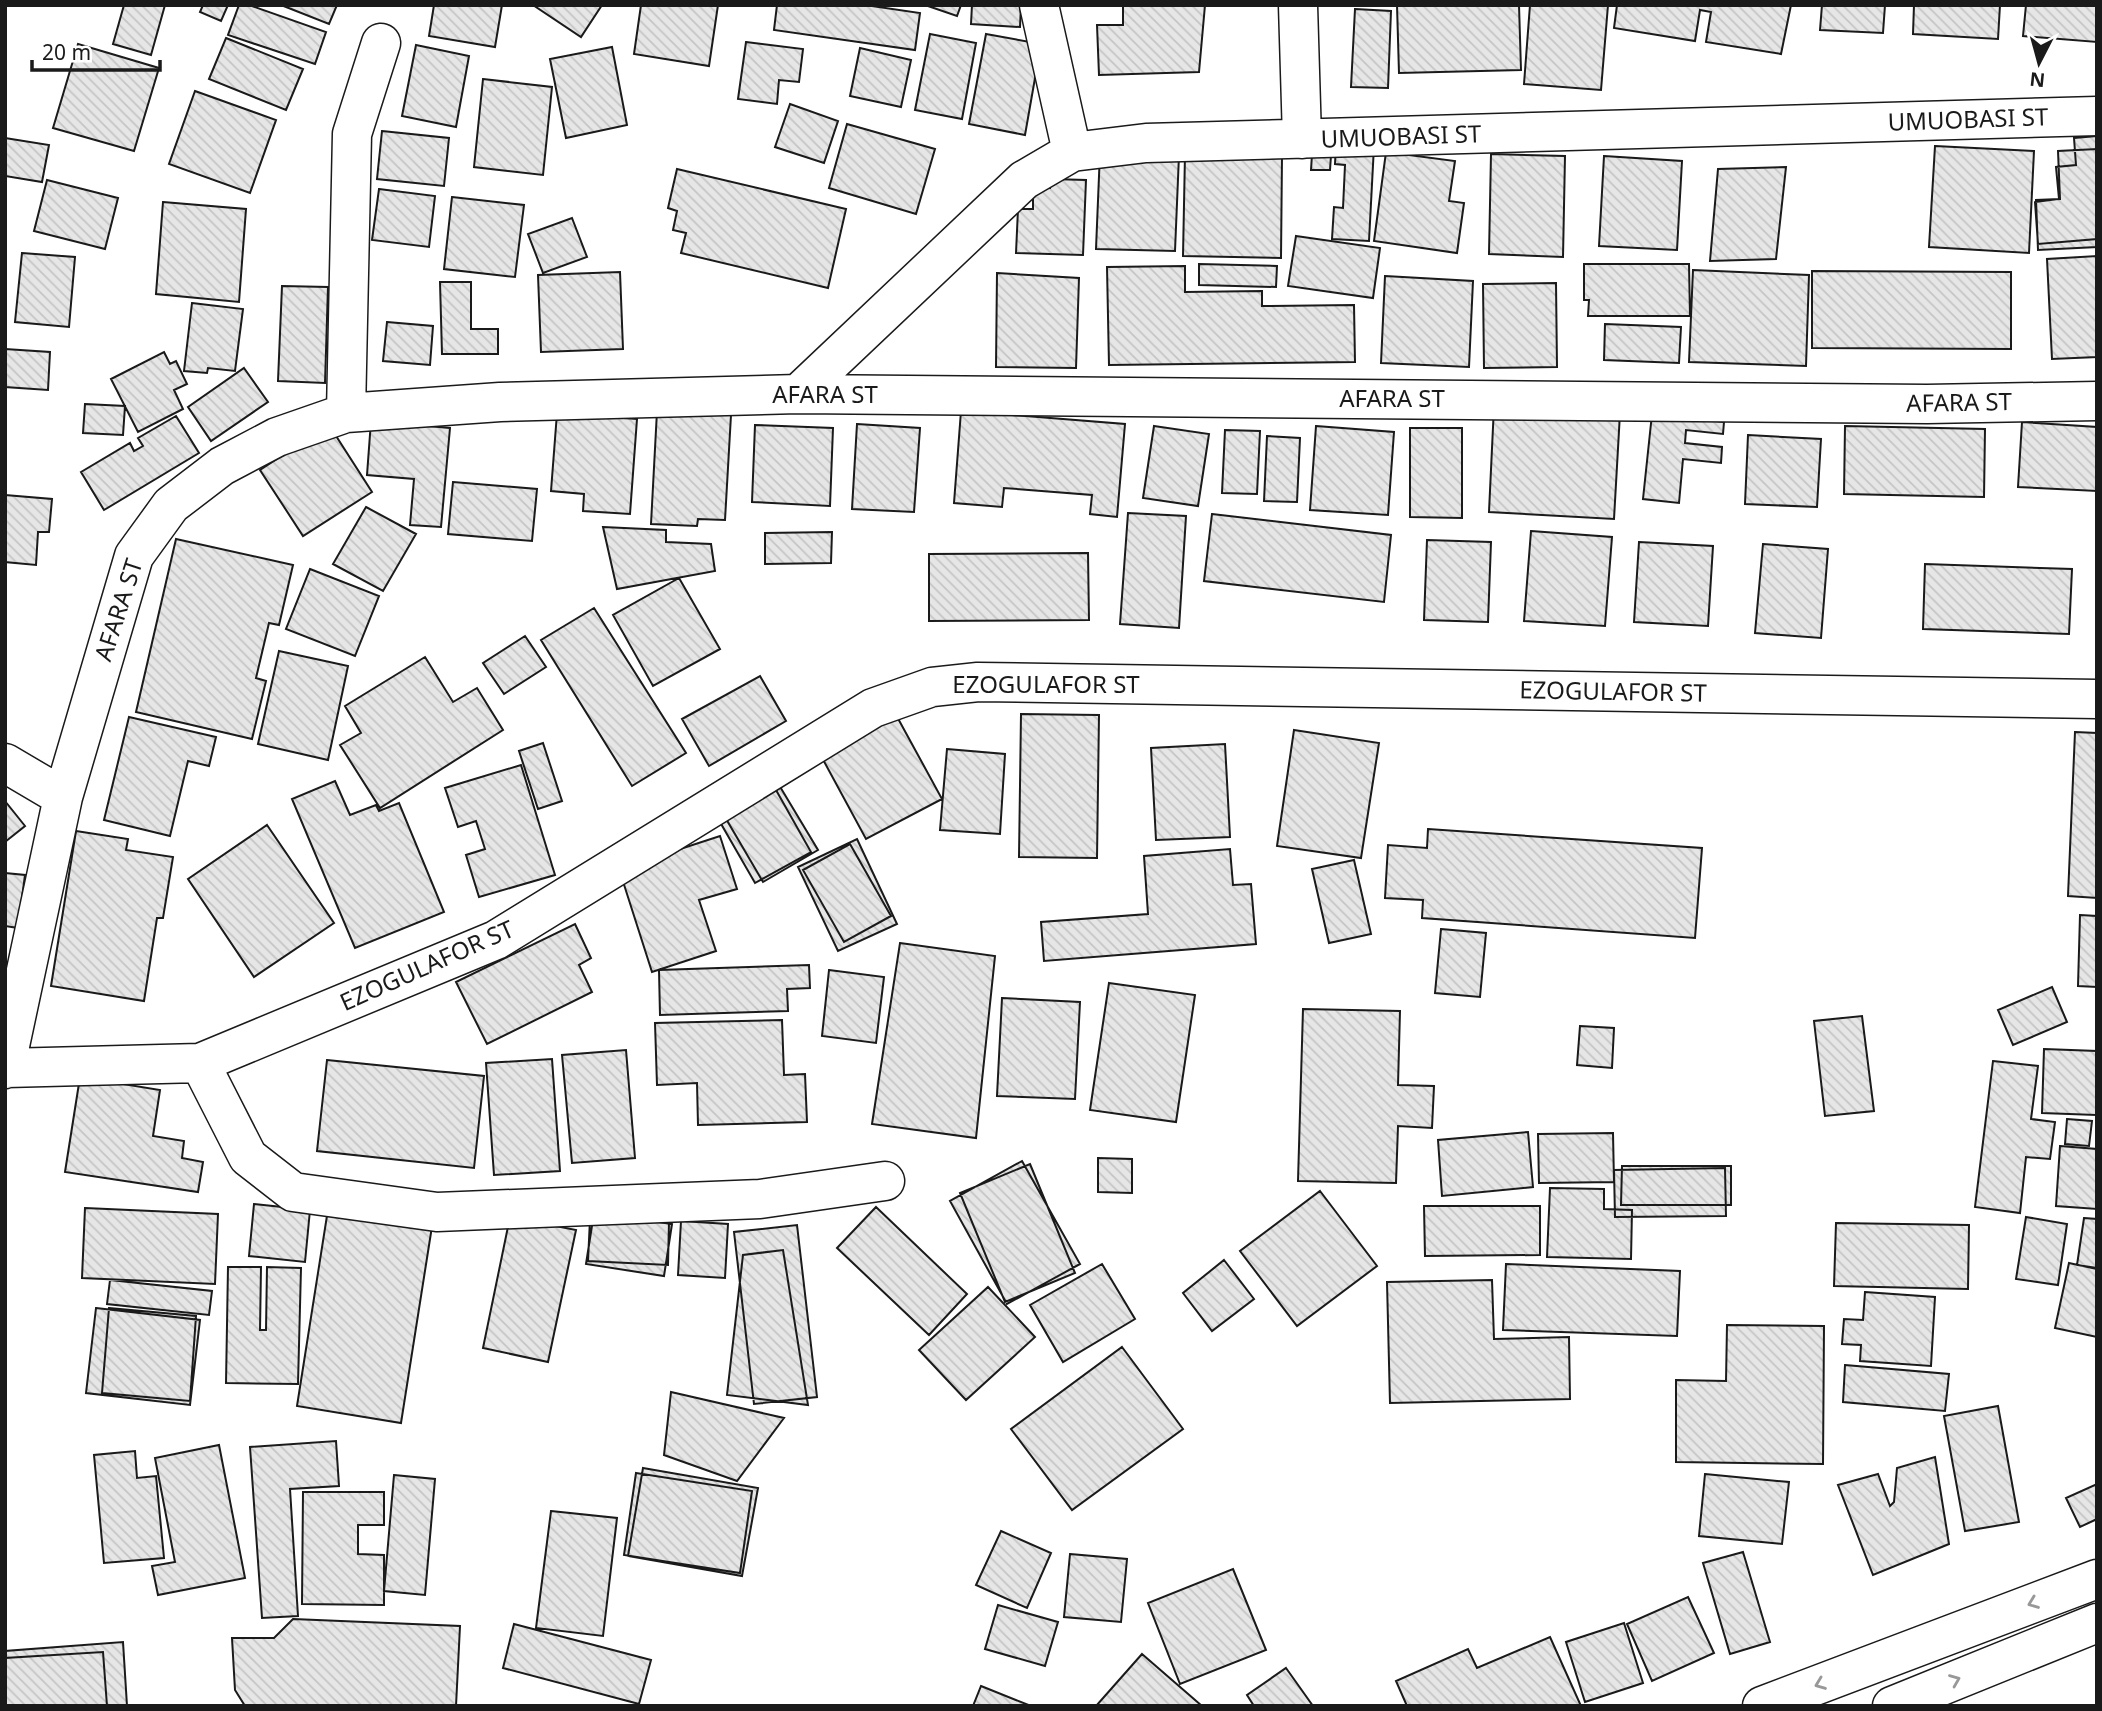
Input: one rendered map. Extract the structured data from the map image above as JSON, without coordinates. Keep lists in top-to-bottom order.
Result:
{
  "streets": {
    "street": ["UMUOBASI ST", "AFARA ST", "EZOGULAFOR ST"]
  },
  "crossings": [
    ["UMUOBASI ST", "AFARA ST"],
    ["AFARA ST", "EZOGULAFOR ST"]
  ],
  "scale_bar": "20 m",
  "north": "bottom"
}
